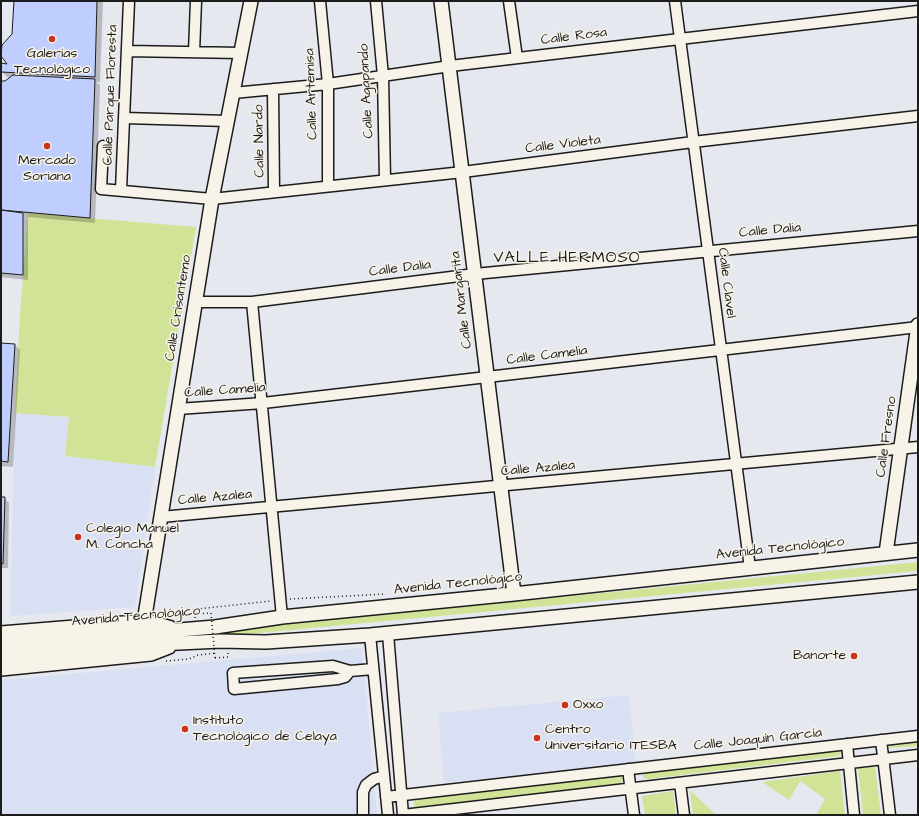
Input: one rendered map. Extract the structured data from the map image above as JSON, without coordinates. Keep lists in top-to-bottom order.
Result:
{
  "streets": {
    "main road": [
      "Calle Margarita",
      "Calle Crisantemo",
      "Calle Fresno",
      "Avenida Tecnológico"
    ],
    "street": [
      "Calle Rosa",
      "Calle Agapando",
      "Calle Artemisa",
      "Calle Parque Floresta",
      "Calle Nardo",
      "Calle Violeta",
      "Calle Dalia",
      "Calle Clavel",
      "Calle Camelia",
      "Calle Azalea",
      "Calle Joaquín García"
    ]
  },
  "crossings": [
    ["Calle Rosa", "Calle Agapando"],
    ["Calle Rosa", "Calle Artemisa"],
    ["Calle Rosa", "Calle Nardo"],
    ["Calle Rosa", "Calle Clavel"],
    ["Calle Rosa", "Calle Margarita"],
    ["Calle Rosa", "Calle Crisantemo"],
    ["Calle Agapando", "Calle Violeta"],
    ["Calle Artemisa", "Calle Violeta"],
    ["Calle Parque Floresta", "Calle Violeta"],
    ["Calle Nardo", "Calle Violeta"],
    ["Calle Violeta", "Calle Clavel"],
    ["Calle Violeta", "Calle Margarita"],
    ["Calle Violeta", "Calle Crisantemo"],
    ["Calle Dalia", "Calle Clavel"],
    ["Calle Dalia", "Calle Margarita"],
    ["Calle Dalia", "Calle Crisantemo"],
    ["Calle Clavel", "Calle Camelia"],
    ["Calle Clavel", "Calle Azalea"],
    ["Calle Clavel", "Avenida Tecnológico"],
    ["Calle Margarita", "Calle Camelia"],
    ["Calle Margarita", "Calle Azalea"],
    ["Calle Margarita", "Avenida Tecnológico"],
    ["Calle Crisantemo", "Calle Camelia"],
    ["Calle Crisantemo", "Calle Azalea"],
    ["Calle Camelia", "Calle Fresno"],
    ["Calle Fresno", "Calle Azalea"],
    ["Calle Fresno", "Avenida Tecnológico"]
  ],
  "districts": ["VALLE HERMOSO"],
  "places": [
    "Galerías Tecnológico",
    "Mercado Soriana",
    "Colegio Manuel M. Concha",
    "Banorte",
    "Oxxo",
    "Instituto Tecnológico de Celaya",
    "Centro Universitario ITESBA"
  ]
}
